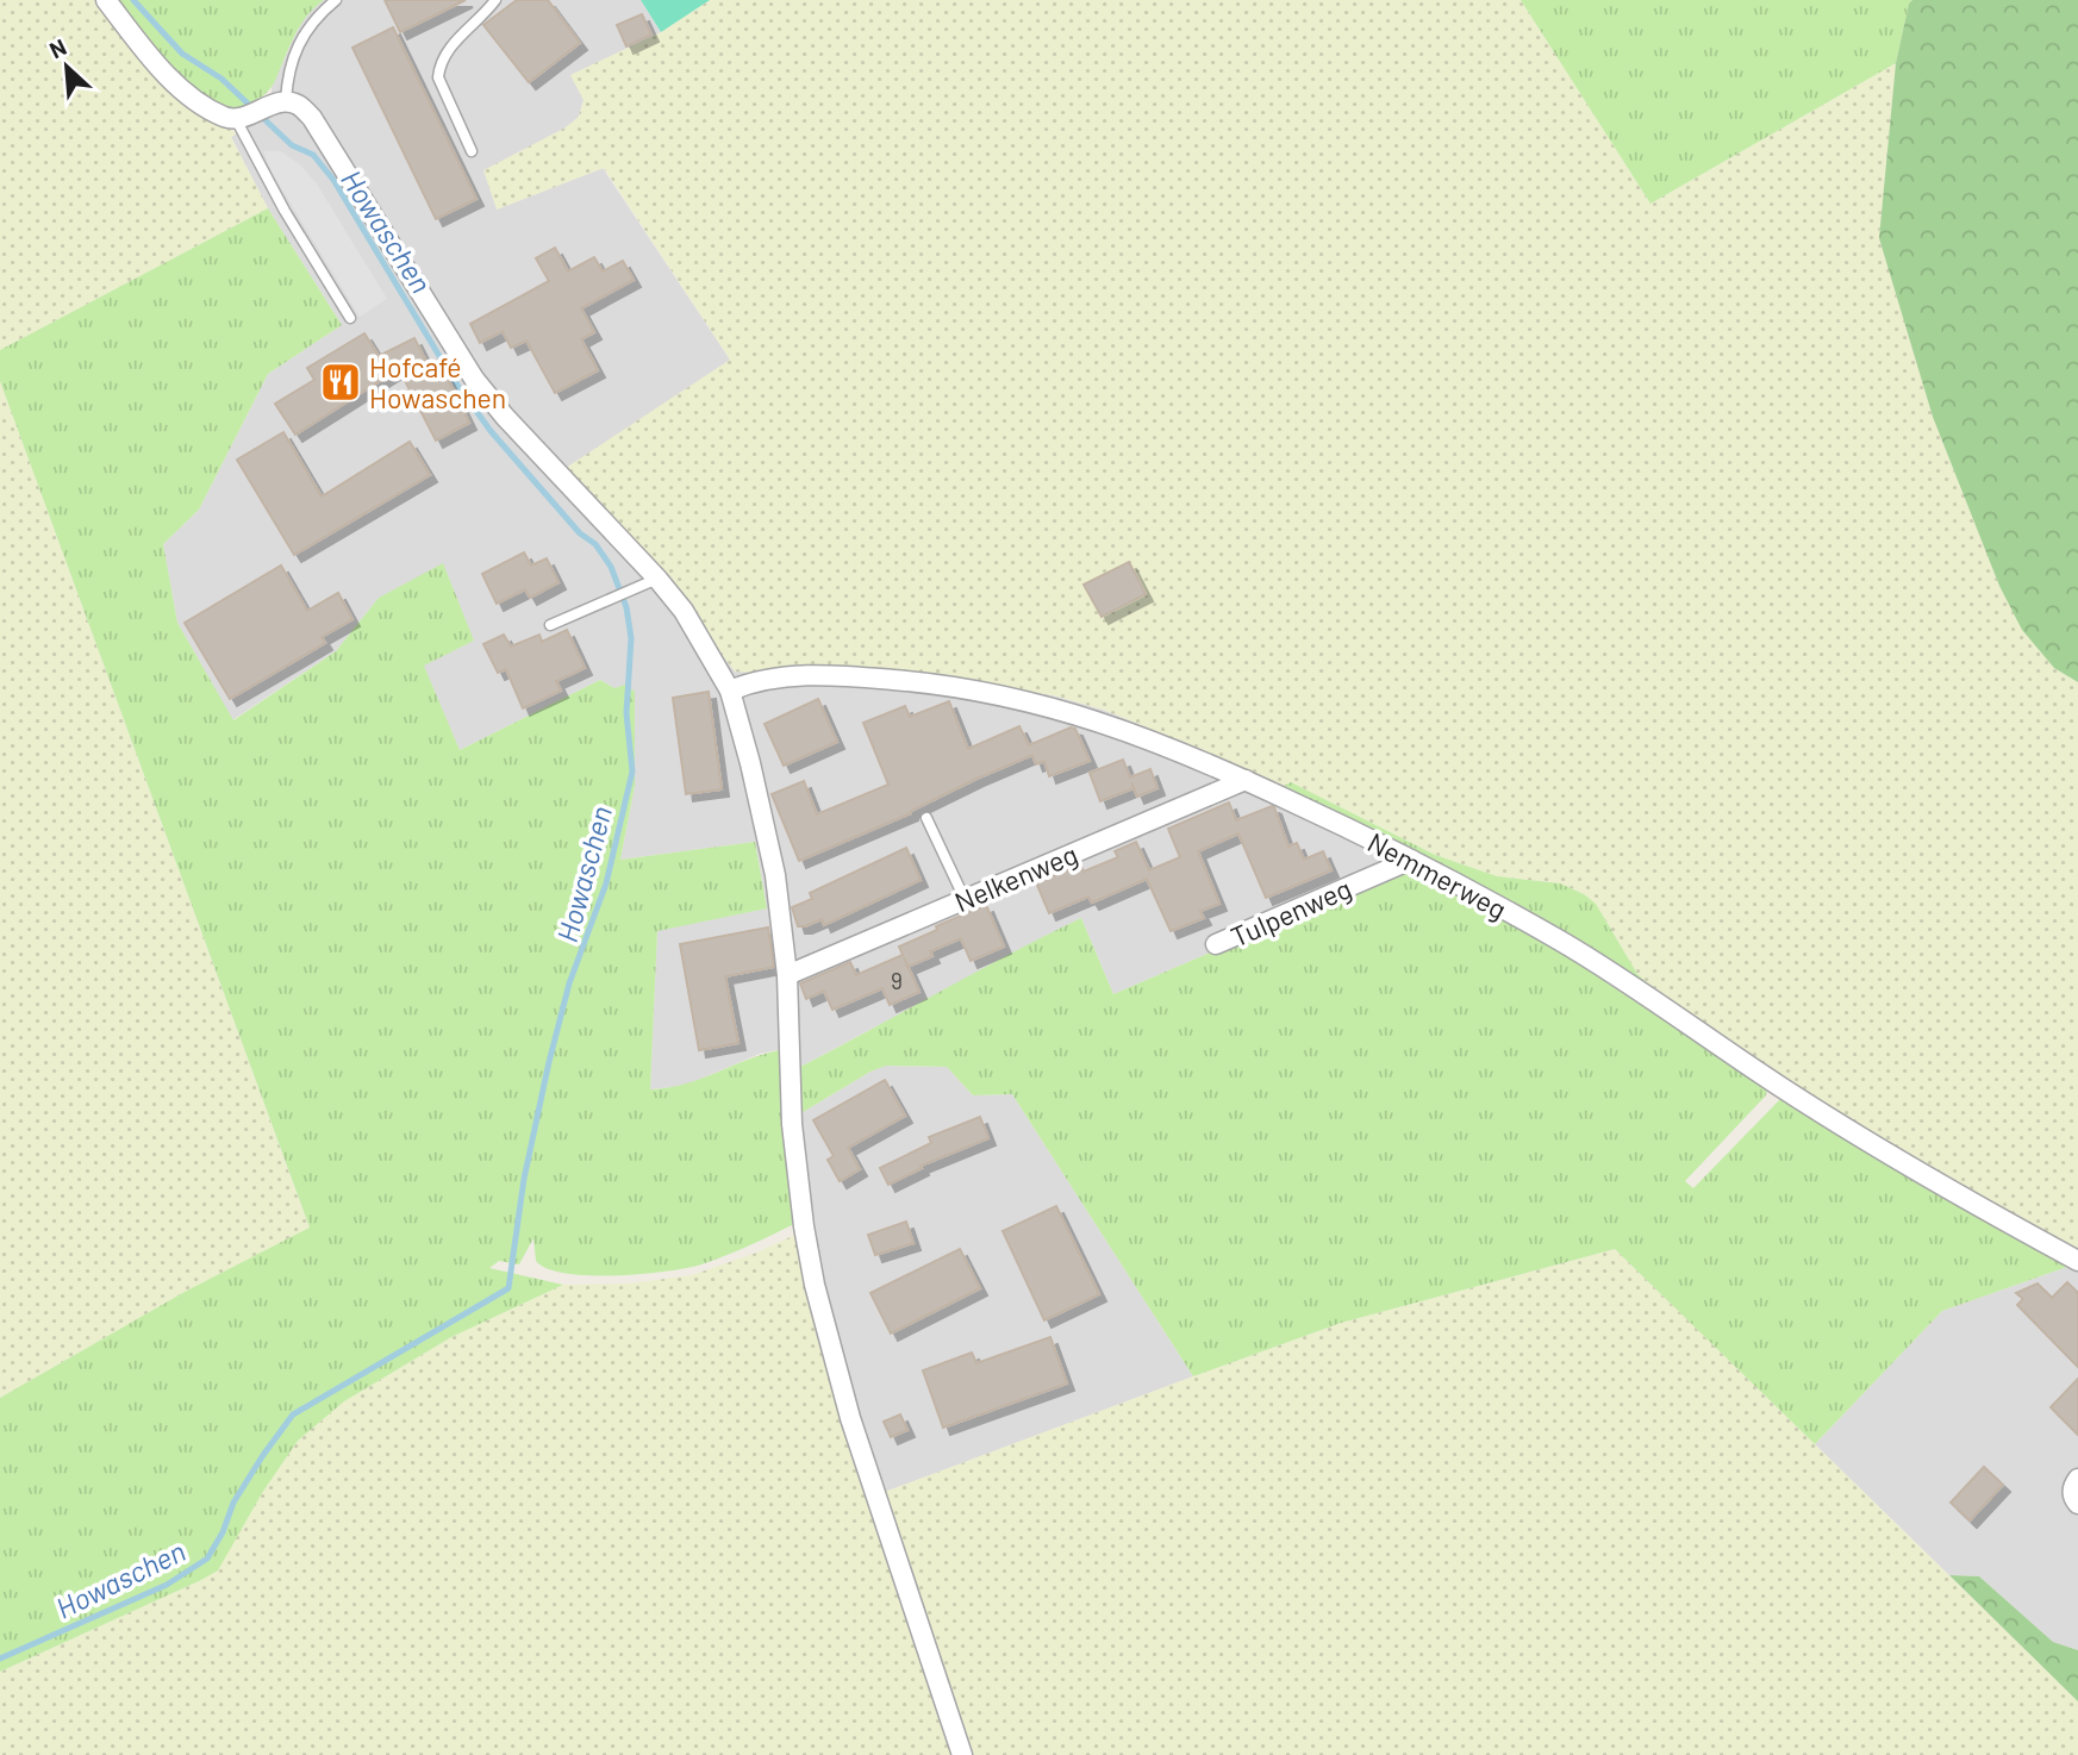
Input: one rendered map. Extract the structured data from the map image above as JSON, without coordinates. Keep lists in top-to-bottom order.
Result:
{
  "streets": {
    "street": ["Nemmerweg", "Nelkenweg", "Tulpenweg"]
  },
  "crossings": [
    ["Nemmerweg", "Nelkenweg"],
    ["Nemmerweg", "Tulpenweg"]
  ],
  "water": ["Howaschen"],
  "places": {
    "restaurant": ["Hofcafé Howaschen"]
  },
  "house_numbers": ["9"],
  "north": "top left"
}
